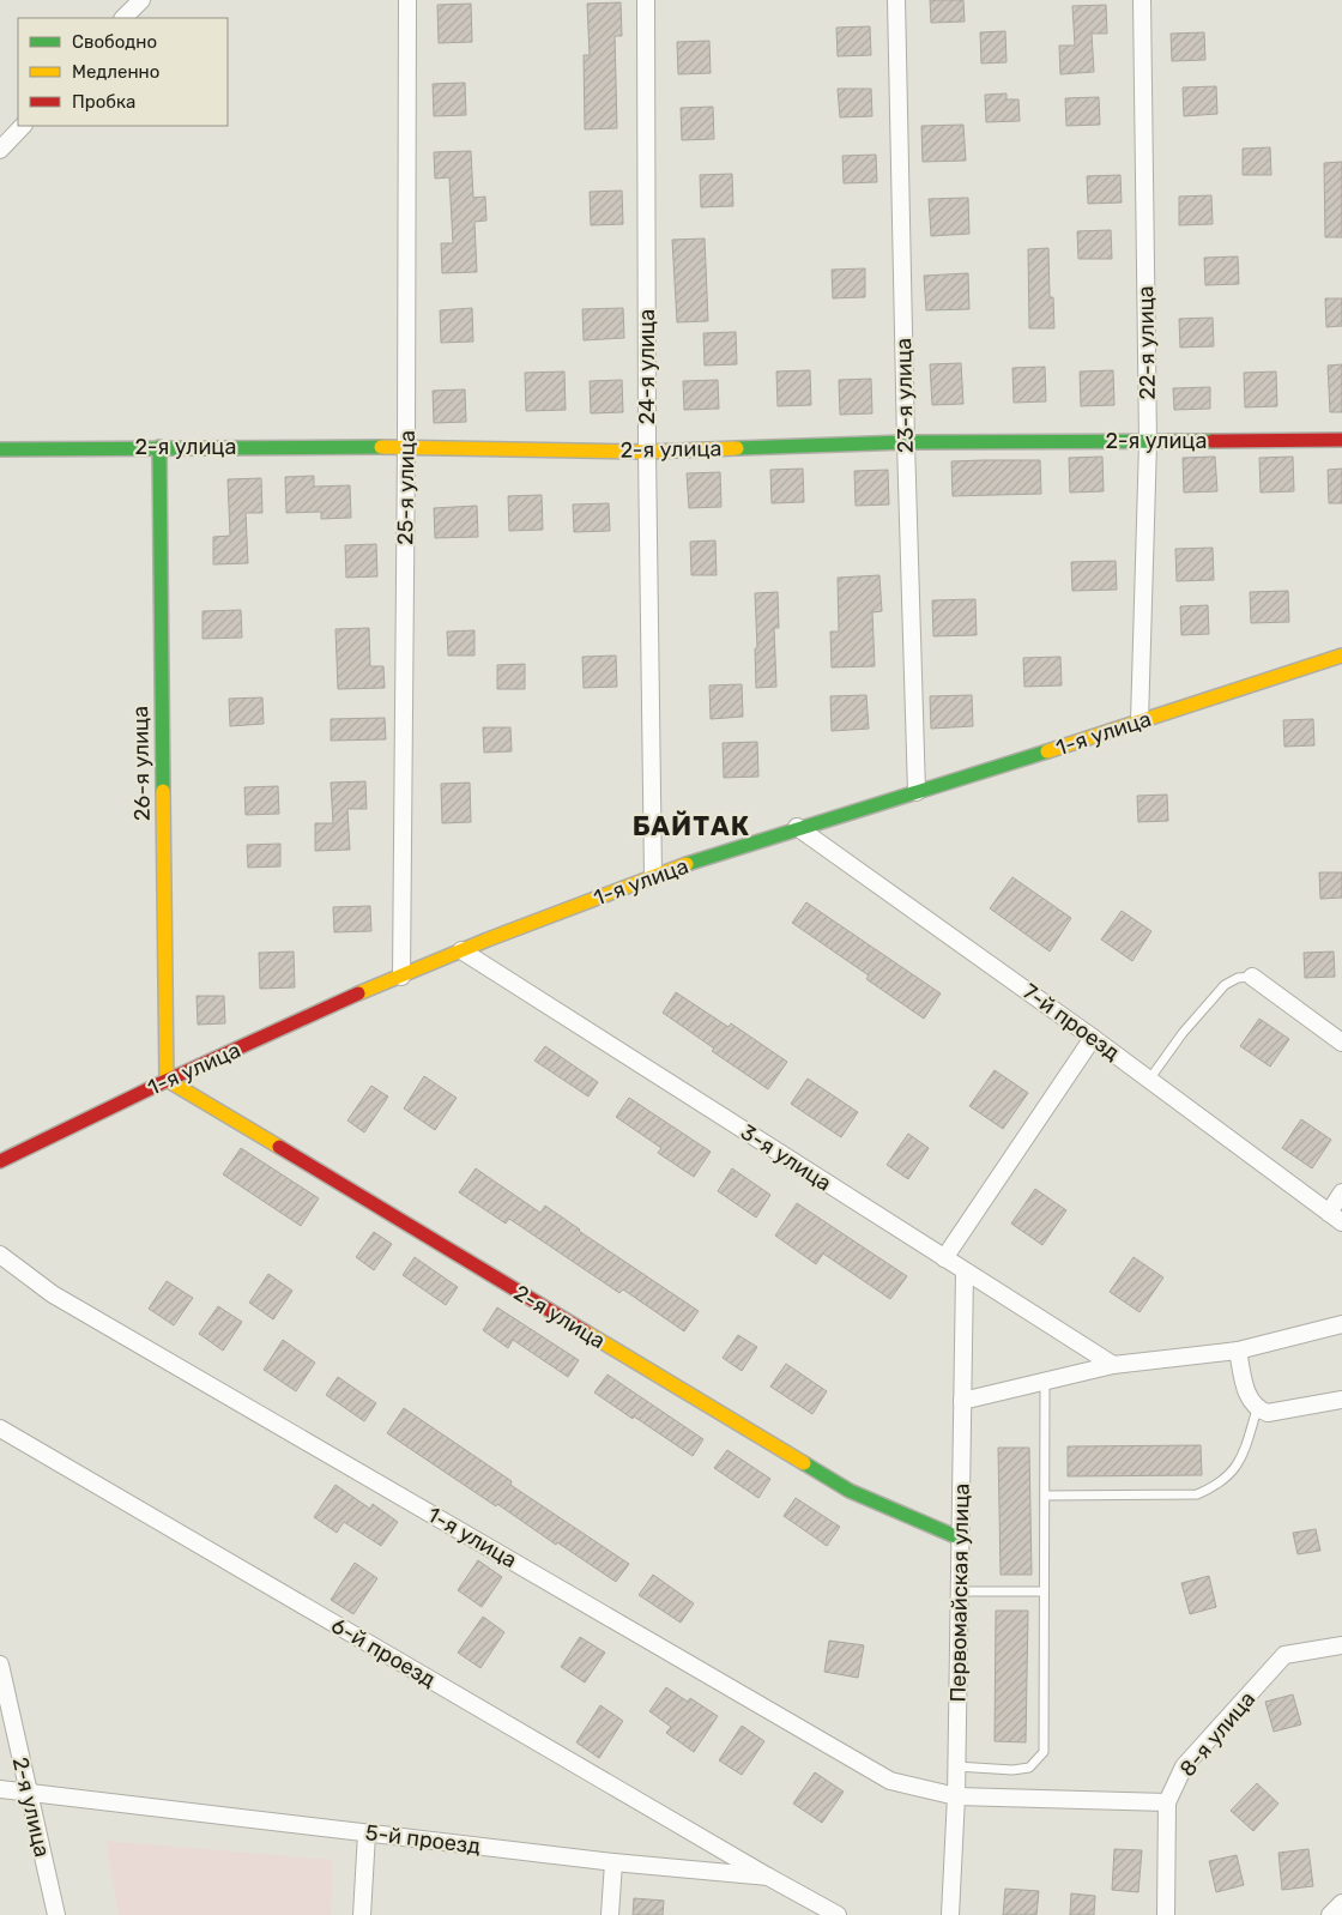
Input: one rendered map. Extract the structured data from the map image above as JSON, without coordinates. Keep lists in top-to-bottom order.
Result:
{
  "streets": {
    "street": [
      "22-я улица",
      "24-я улица",
      "23-я улица",
      "2-я улица",
      "25-я улица",
      "1-я улица",
      "26-я улица",
      "7-й проезд",
      "3-я улица",
      "Первомайская улица",
      "6-й проезд",
      "8-я улица",
      "5-й проезд"
    ]
  },
  "crossings": [
    ["22-я улица", "2-я улица"],
    ["22-я улица", "1-я улица"],
    ["24-я улица", "2-я улица"],
    ["24-я улица", "1-я улица"],
    ["23-я улица", "2-я улица"],
    ["23-я улица", "1-я улица"],
    ["2-я улица", "25-я улица"],
    ["2-я улица", "1-я улица"],
    ["2-я улица", "26-я улица"],
    ["2-я улица", "Первомайская улица"],
    ["2-я улица", "5-й проезд"],
    ["25-я улица", "1-я улица"],
    ["1-я улица", "26-я улица"],
    ["1-я улица", "7-й проезд"],
    ["1-я улица", "3-я улица"],
    ["1-я улица", "Первомайская улица"],
    ["1-я улица", "8-я улица"],
    ["3-я улица", "Первомайская улица"],
    ["6-й проезд", "5-й проезд"]
  ],
  "districts": ["БАЙТАК"],
  "legend": ["Свободно", "Медленно", "Пробка"]
}
